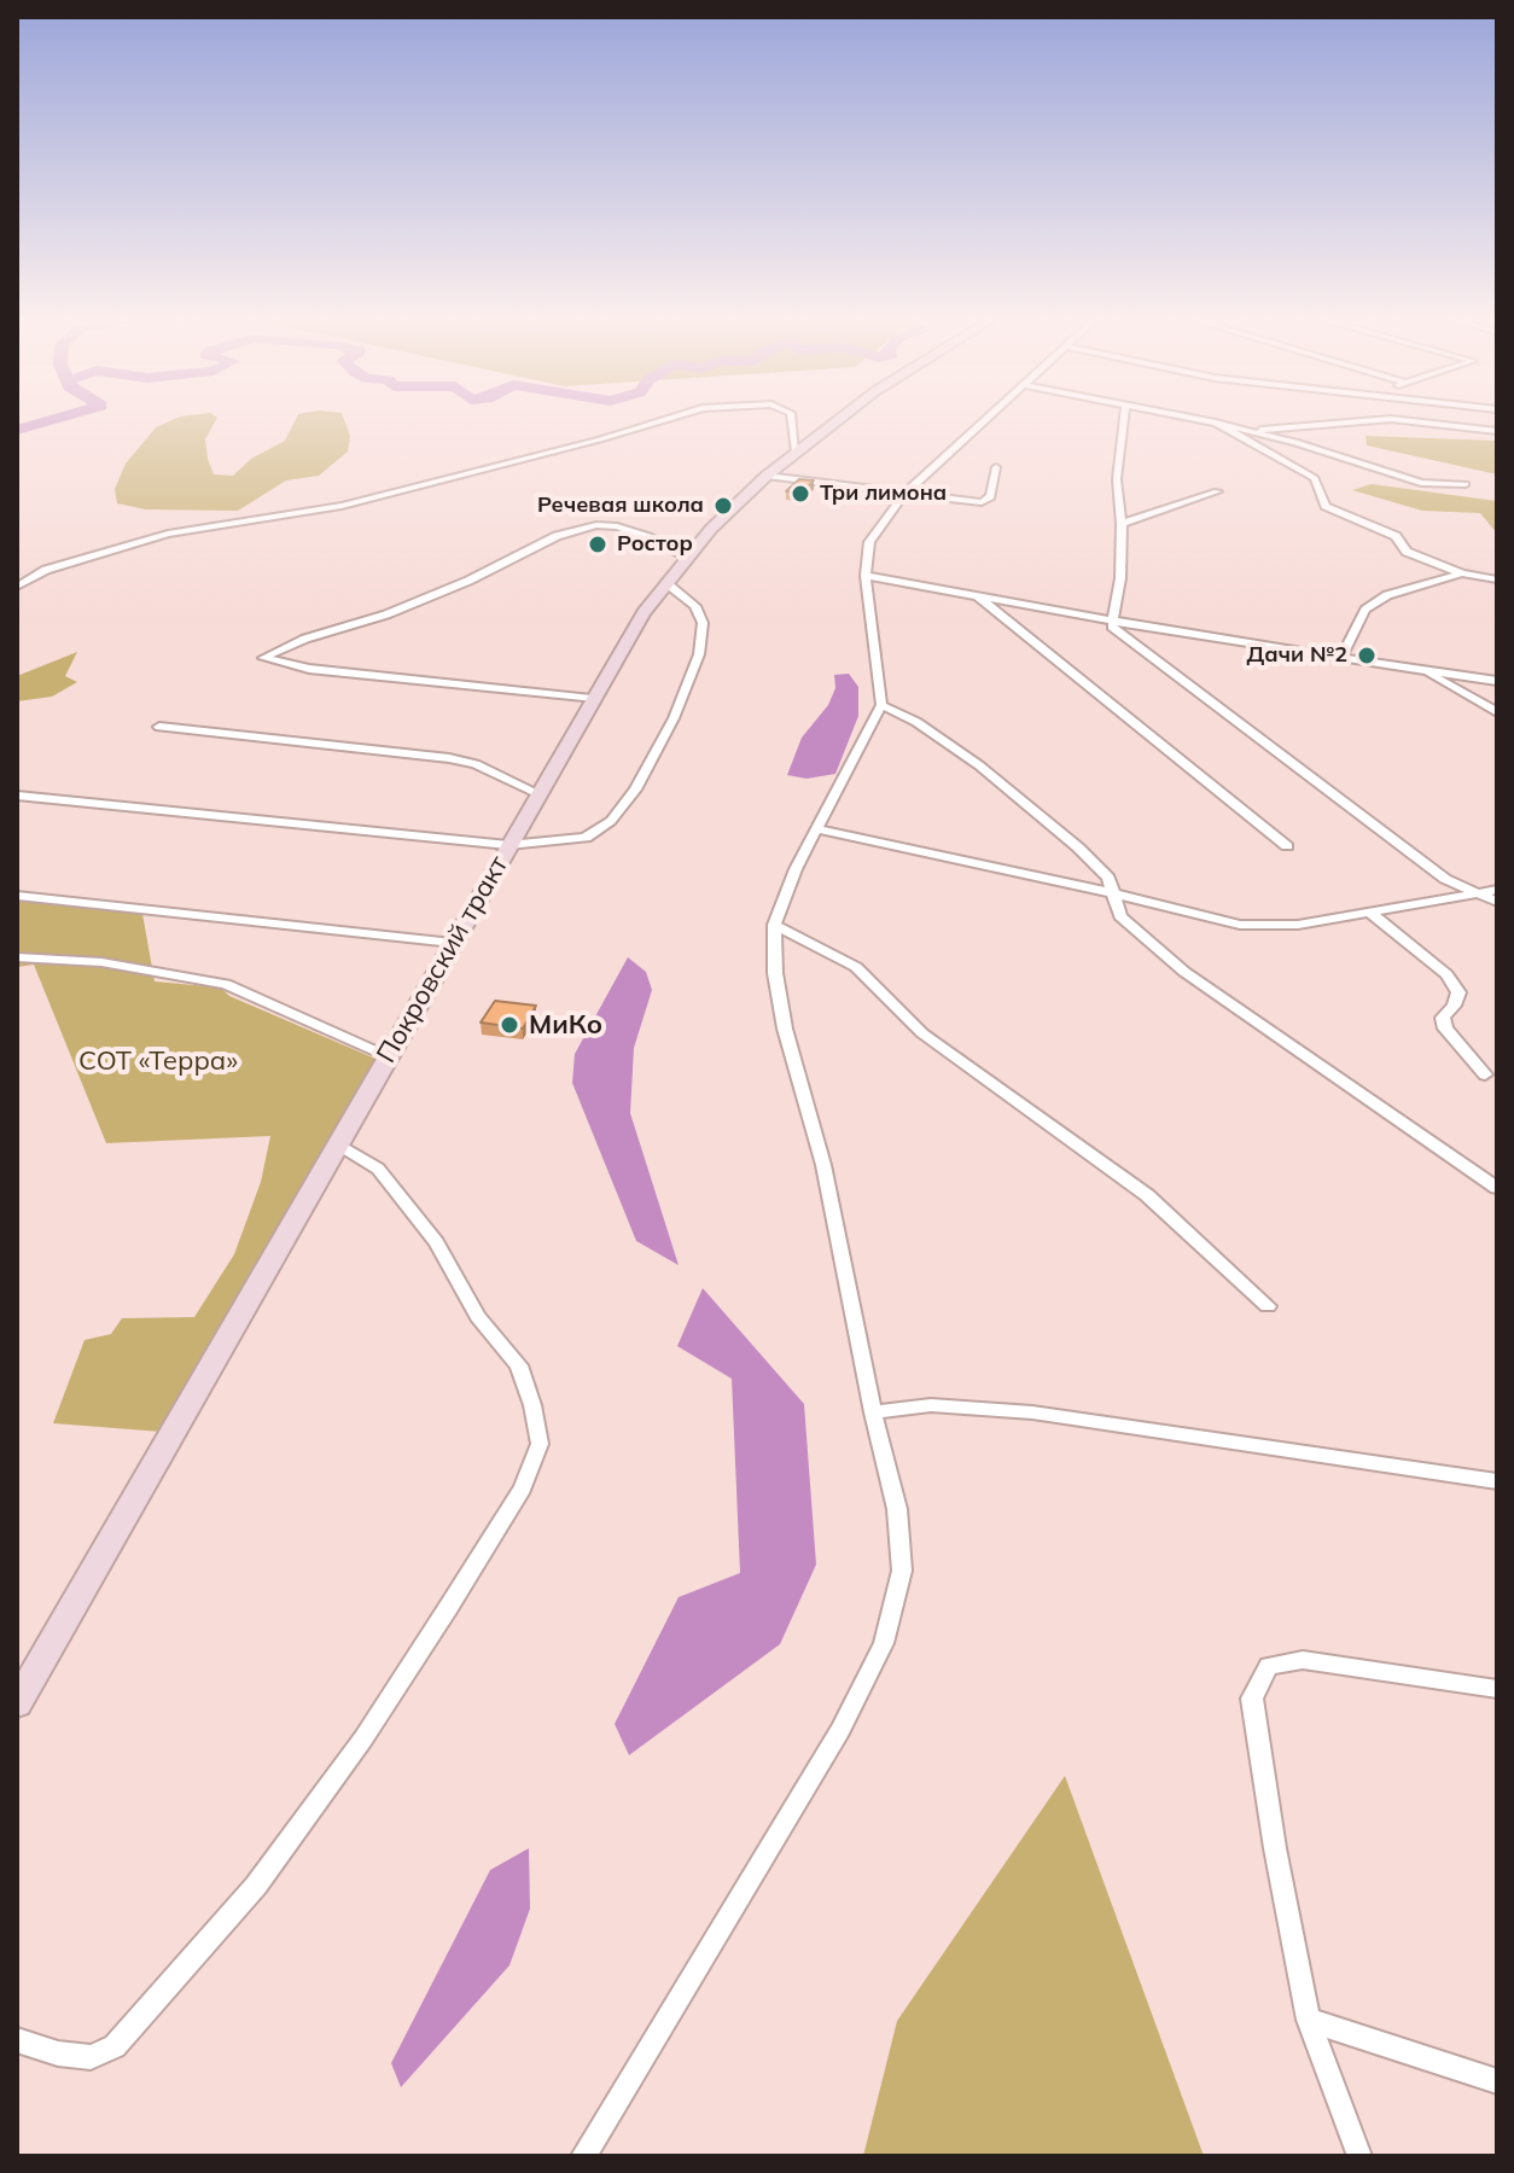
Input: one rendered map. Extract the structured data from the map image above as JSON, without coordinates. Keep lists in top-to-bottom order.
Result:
{
  "streets": {
    "main road": ["Покровский тракт"]
  },
  "parks": ["СОТ «Терра»"],
  "places": [
    "Три лимона",
    "Речевая школа",
    "Ростор",
    "Дачи №2",
    "МиКо"
  ]
}
